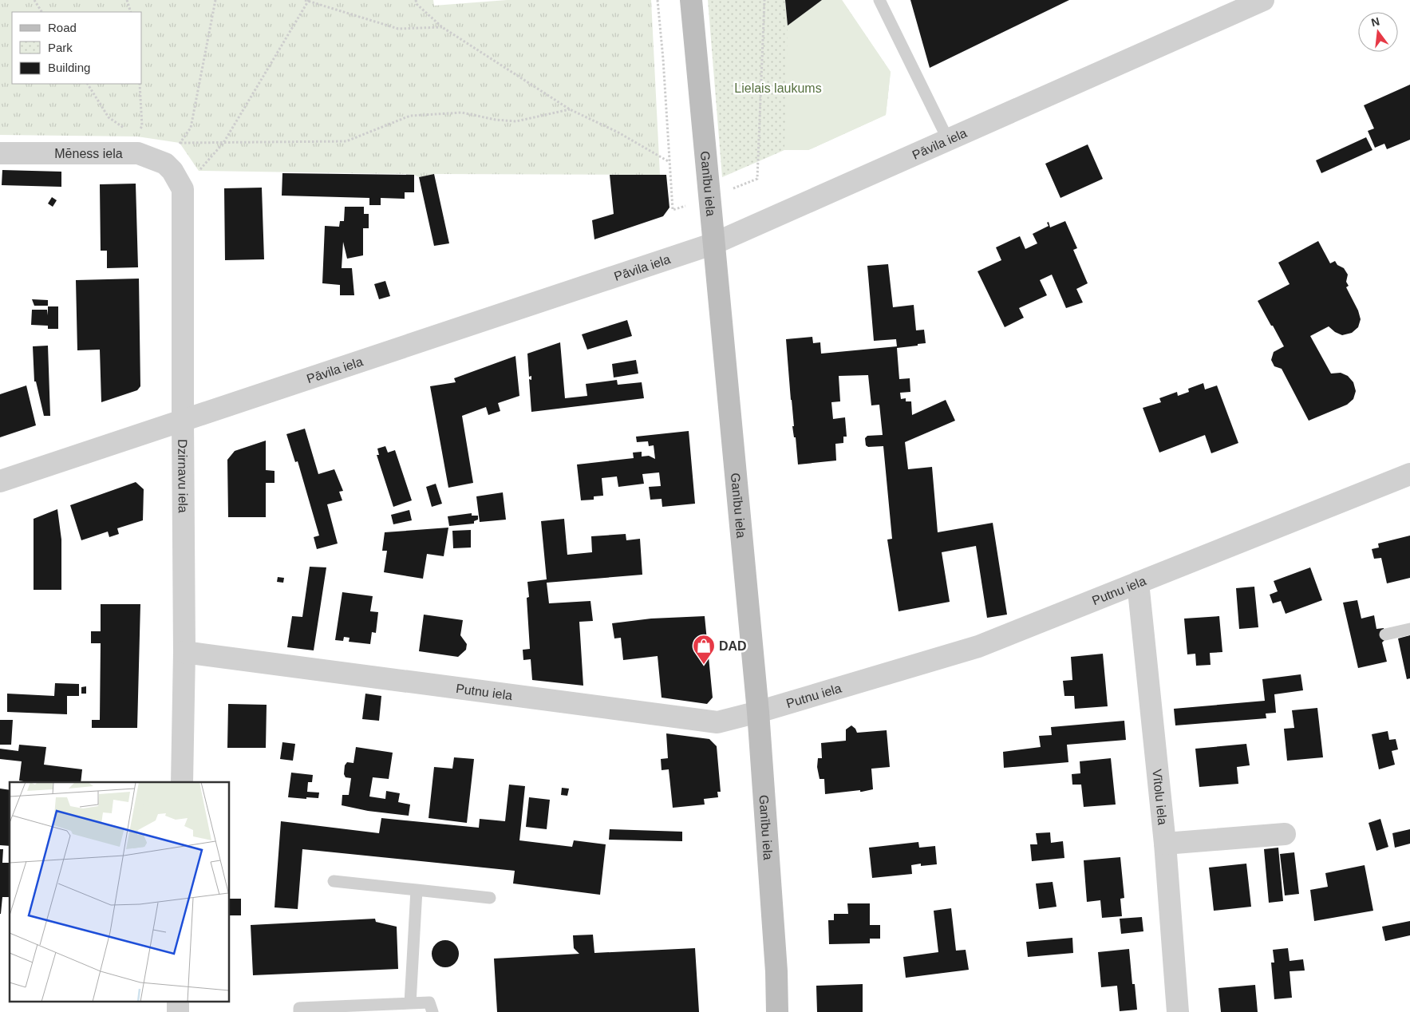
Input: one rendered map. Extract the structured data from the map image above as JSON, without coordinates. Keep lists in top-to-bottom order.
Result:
{
  "streets": {
    "street": [
      "Pāvila iela",
      "Mēness iela",
      "Ganību iela",
      "Dzirnavu iela",
      "Putnu iela",
      "Vītolu iela"
    ]
  },
  "crossings": [
    ["Pāvila iela", "Ganību iela"],
    ["Pāvila iela", "Dzirnavu iela"],
    ["Mēness iela", "Dzirnavu iela"],
    ["Ganību iela", "Putnu iela"],
    ["Dzirnavu iela", "Putnu iela"],
    ["Putnu iela", "Vītolu iela"]
  ],
  "parks": ["Lielais laukums"],
  "places": {
    "shop": ["DAD"]
  },
  "legend": ["Road", "Park", "Building"],
  "north": "top"
}
